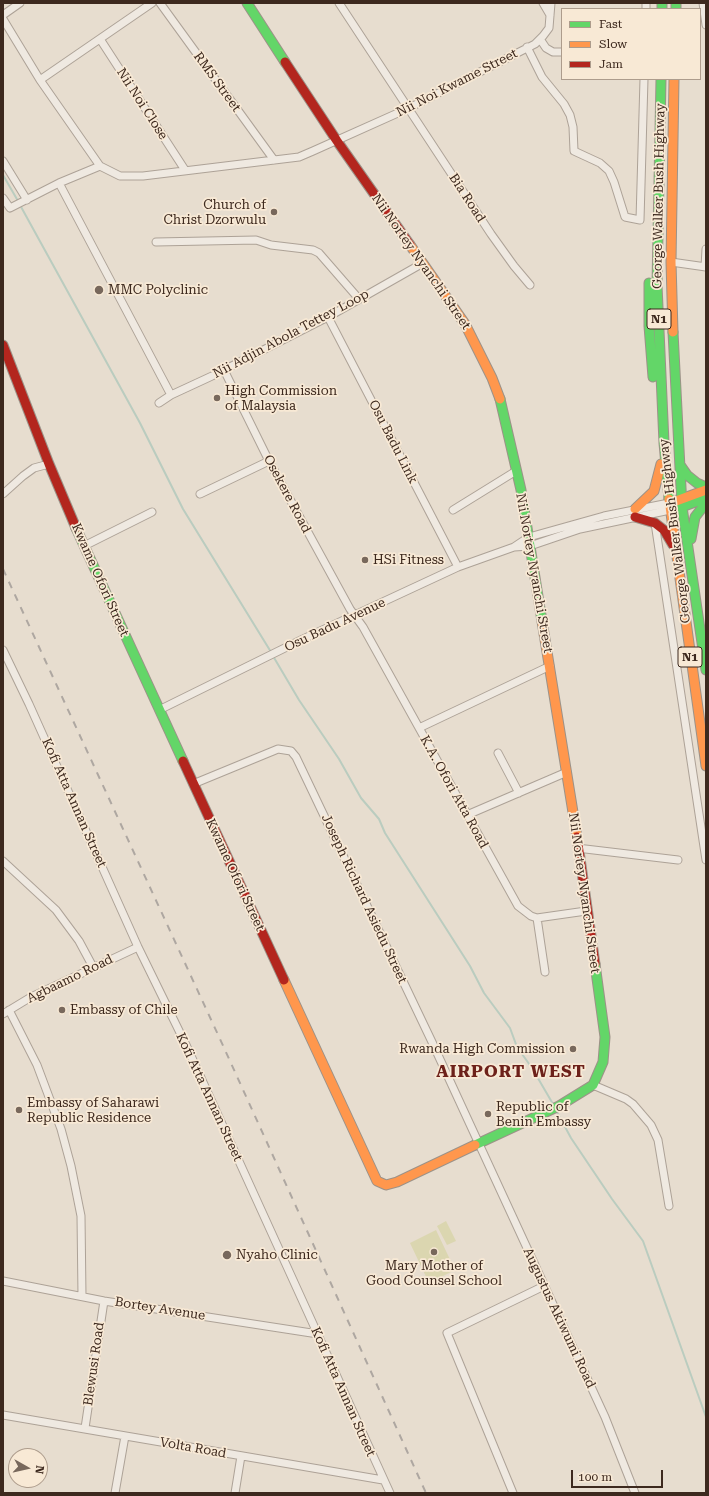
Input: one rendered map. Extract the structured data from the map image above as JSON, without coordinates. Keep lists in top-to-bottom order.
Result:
{
  "streets": {
    "main road": [
      "George Walker Bush Highway",
      "Nii Nortey Nyanchi Street",
      "N1",
      "Kwame Ofori Street"
    ],
    "street": [
      "RMS Street",
      "Nii Noi Kwame Street",
      "Nii Noi Close",
      "Bia Road",
      "Nii Adjin Abola Tettey Loop",
      "Osu Badu Link",
      "Osekere Road",
      "Osu Badu Avenue",
      "K.A. Ofori Atta Road",
      "Kofi Atta Annan Street",
      "Joseph Richard Asiedu Street",
      "Agbaamo Road",
      "Bortey Avenue",
      "Augustus Akiwumi Road",
      "Blewusi Road",
      "Volta Road"
    ]
  },
  "crossings": [
    ["RMS Street", "Nii Noi Kwame Street"],
    ["Nii Noi Kwame Street", "Nii Noi Close"],
    ["Nii Noi Kwame Street", "Bia Road"],
    ["Nii Noi Kwame Street", "Nii Nortey Nyanchi Street"],
    ["George Walker Bush Highway", "Osu Badu Avenue"],
    ["Nii Nortey Nyanchi Street", "Nii Adjin Abola Tettey Loop"],
    ["Nii Nortey Nyanchi Street", "Osu Badu Avenue"],
    ["Nii Adjin Abola Tettey Loop", "Osu Badu Link"],
    ["Nii Adjin Abola Tettey Loop", "Osekere Road"],
    ["Osu Badu Link", "Osu Badu Avenue"],
    ["Osekere Road", "Osu Badu Avenue"],
    ["Osekere Road", "K.A. Ofori Atta Road"],
    ["Kwame Ofori Street", "Osu Badu Avenue"],
    ["Kwame Ofori Street", "Joseph Richard Asiedu Street"],
    ["Kwame Ofori Street", "Augustus Akiwumi Road"],
    ["Osu Badu Avenue", "K.A. Ofori Atta Road"],
    ["Kofi Atta Annan Street", "Agbaamo Road"],
    ["Kofi Atta Annan Street", "Bortey Avenue"],
    ["Kofi Atta Annan Street", "Volta Road"],
    ["Joseph Richard Asiedu Street", "Augustus Akiwumi Road"],
    ["Bortey Avenue", "Blewusi Road"],
    ["Blewusi Road", "Volta Road"]
  ],
  "districts": ["AIRPORT WEST"],
  "places": [
    "Church of Christ Dzorwulu",
    "MMC Polyclinic",
    "High Commission of Malaysia",
    "HSi Fitness",
    "Embassy of Chile",
    "Rwanda High Commission",
    "Embassy of Saharawi Republic Residence",
    "Republic of Benin Embassy",
    "Mary Mother of Good Counsel School",
    "Nyaho Clinic"
  ],
  "legend": ["Fast", "Slow", "Jam"],
  "scale_bar": "100 m",
  "north": "right"
}
